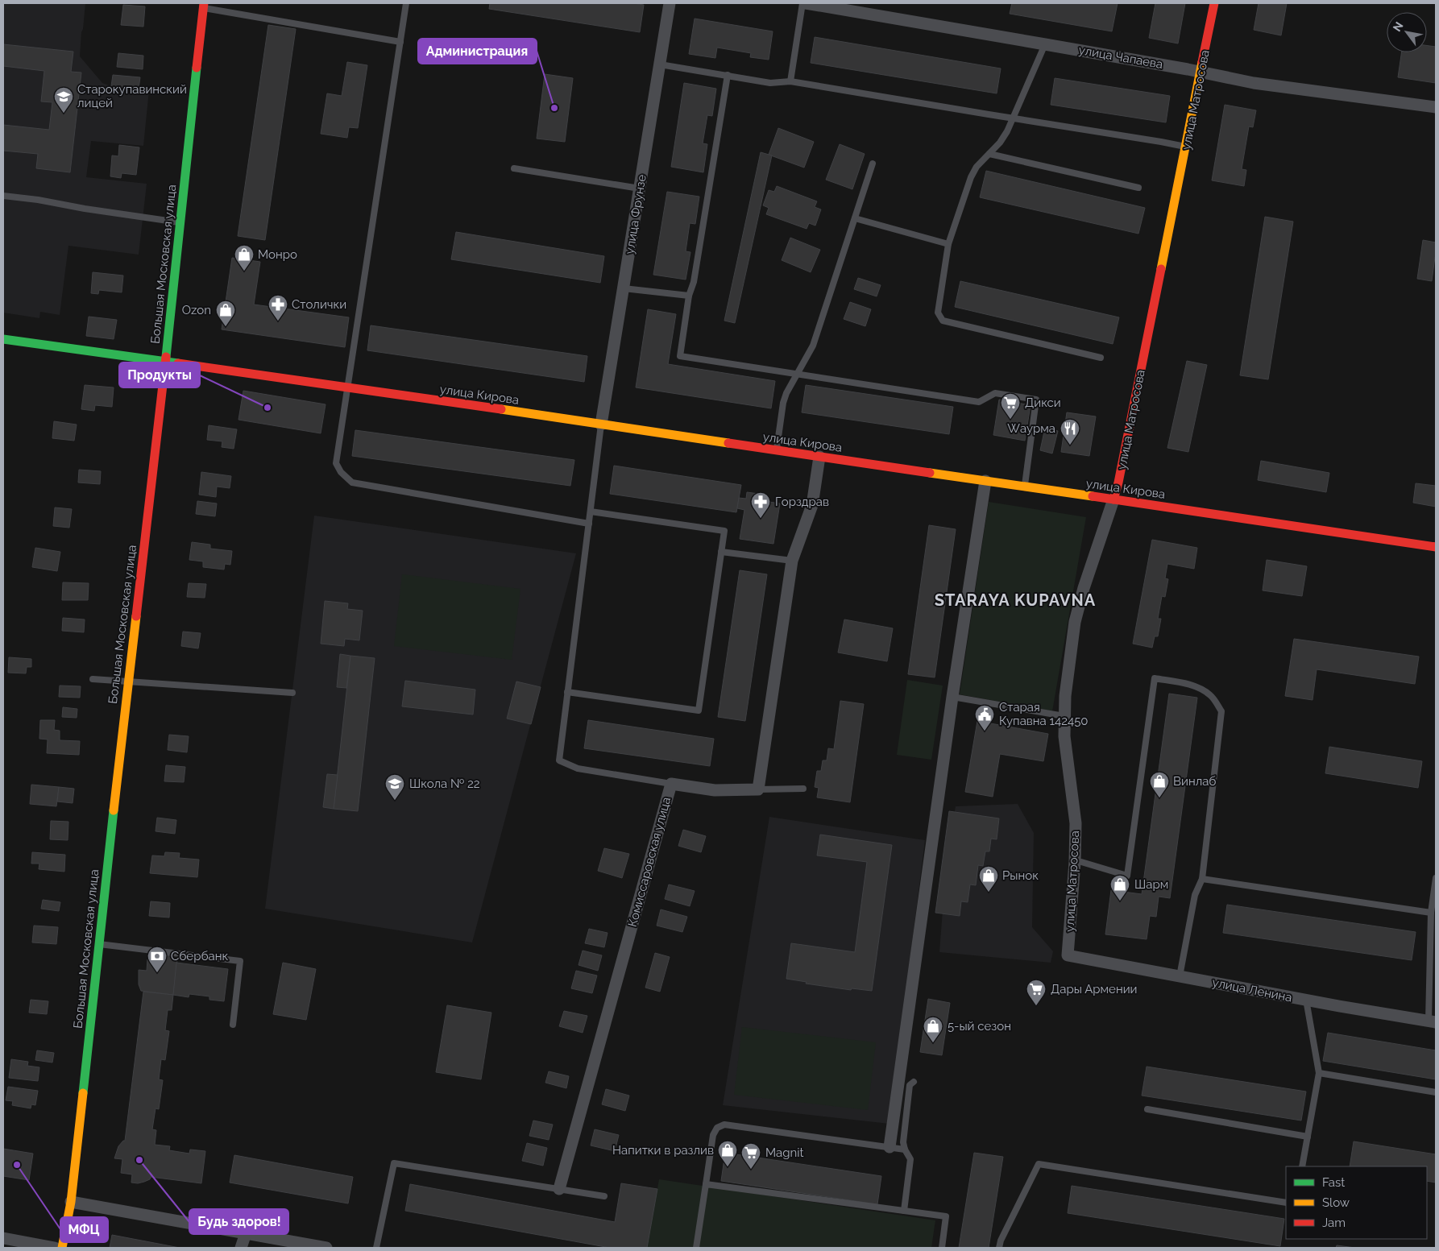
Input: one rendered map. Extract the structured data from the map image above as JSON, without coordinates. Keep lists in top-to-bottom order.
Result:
{
  "streets": {
    "street": [
      "улица Чапаева",
      "улица Матросова",
      "улица Фрунзе",
      "Большая Московская улица",
      "улица Кирова",
      "Комиссаровская улица",
      "улица Ленина"
    ]
  },
  "crossings": [
    ["улица Чапаева", "улица Матросова"],
    ["улица Матросова", "улица Кирова"],
    ["улица Матросова", "улица Ленина"],
    ["улица Фрунзе", "улица Кирова"],
    ["Большая Московская улица", "улица Кирова"]
  ],
  "districts": ["STARAYA KUPAVNA"],
  "places": {
    "other": [
      "Администрация",
      "Продукты",
      "Будь здоров!",
      "МФЦ"
    ],
    "school or university": ["Старокупавинский лицей", "Школа № 22"],
    "shop": [
      "Монро",
      "Ozon",
      "Винлаб",
      "Рынок",
      "Шарм",
      "5-ый сезон",
      "Напитки в разлив"
    ],
    "pharmacy": ["Столички", "Горздрав"],
    "supermarket": ["Дикси", "Дары Армении", "Magnit"],
    "restaurant": ["Wаурма"],
    "public building": ["Старая Купавна 142450"],
    "bank": ["Сбербанк"]
  },
  "legend": ["Fast", "Slow", "Jam"],
  "north": "top left"
}
